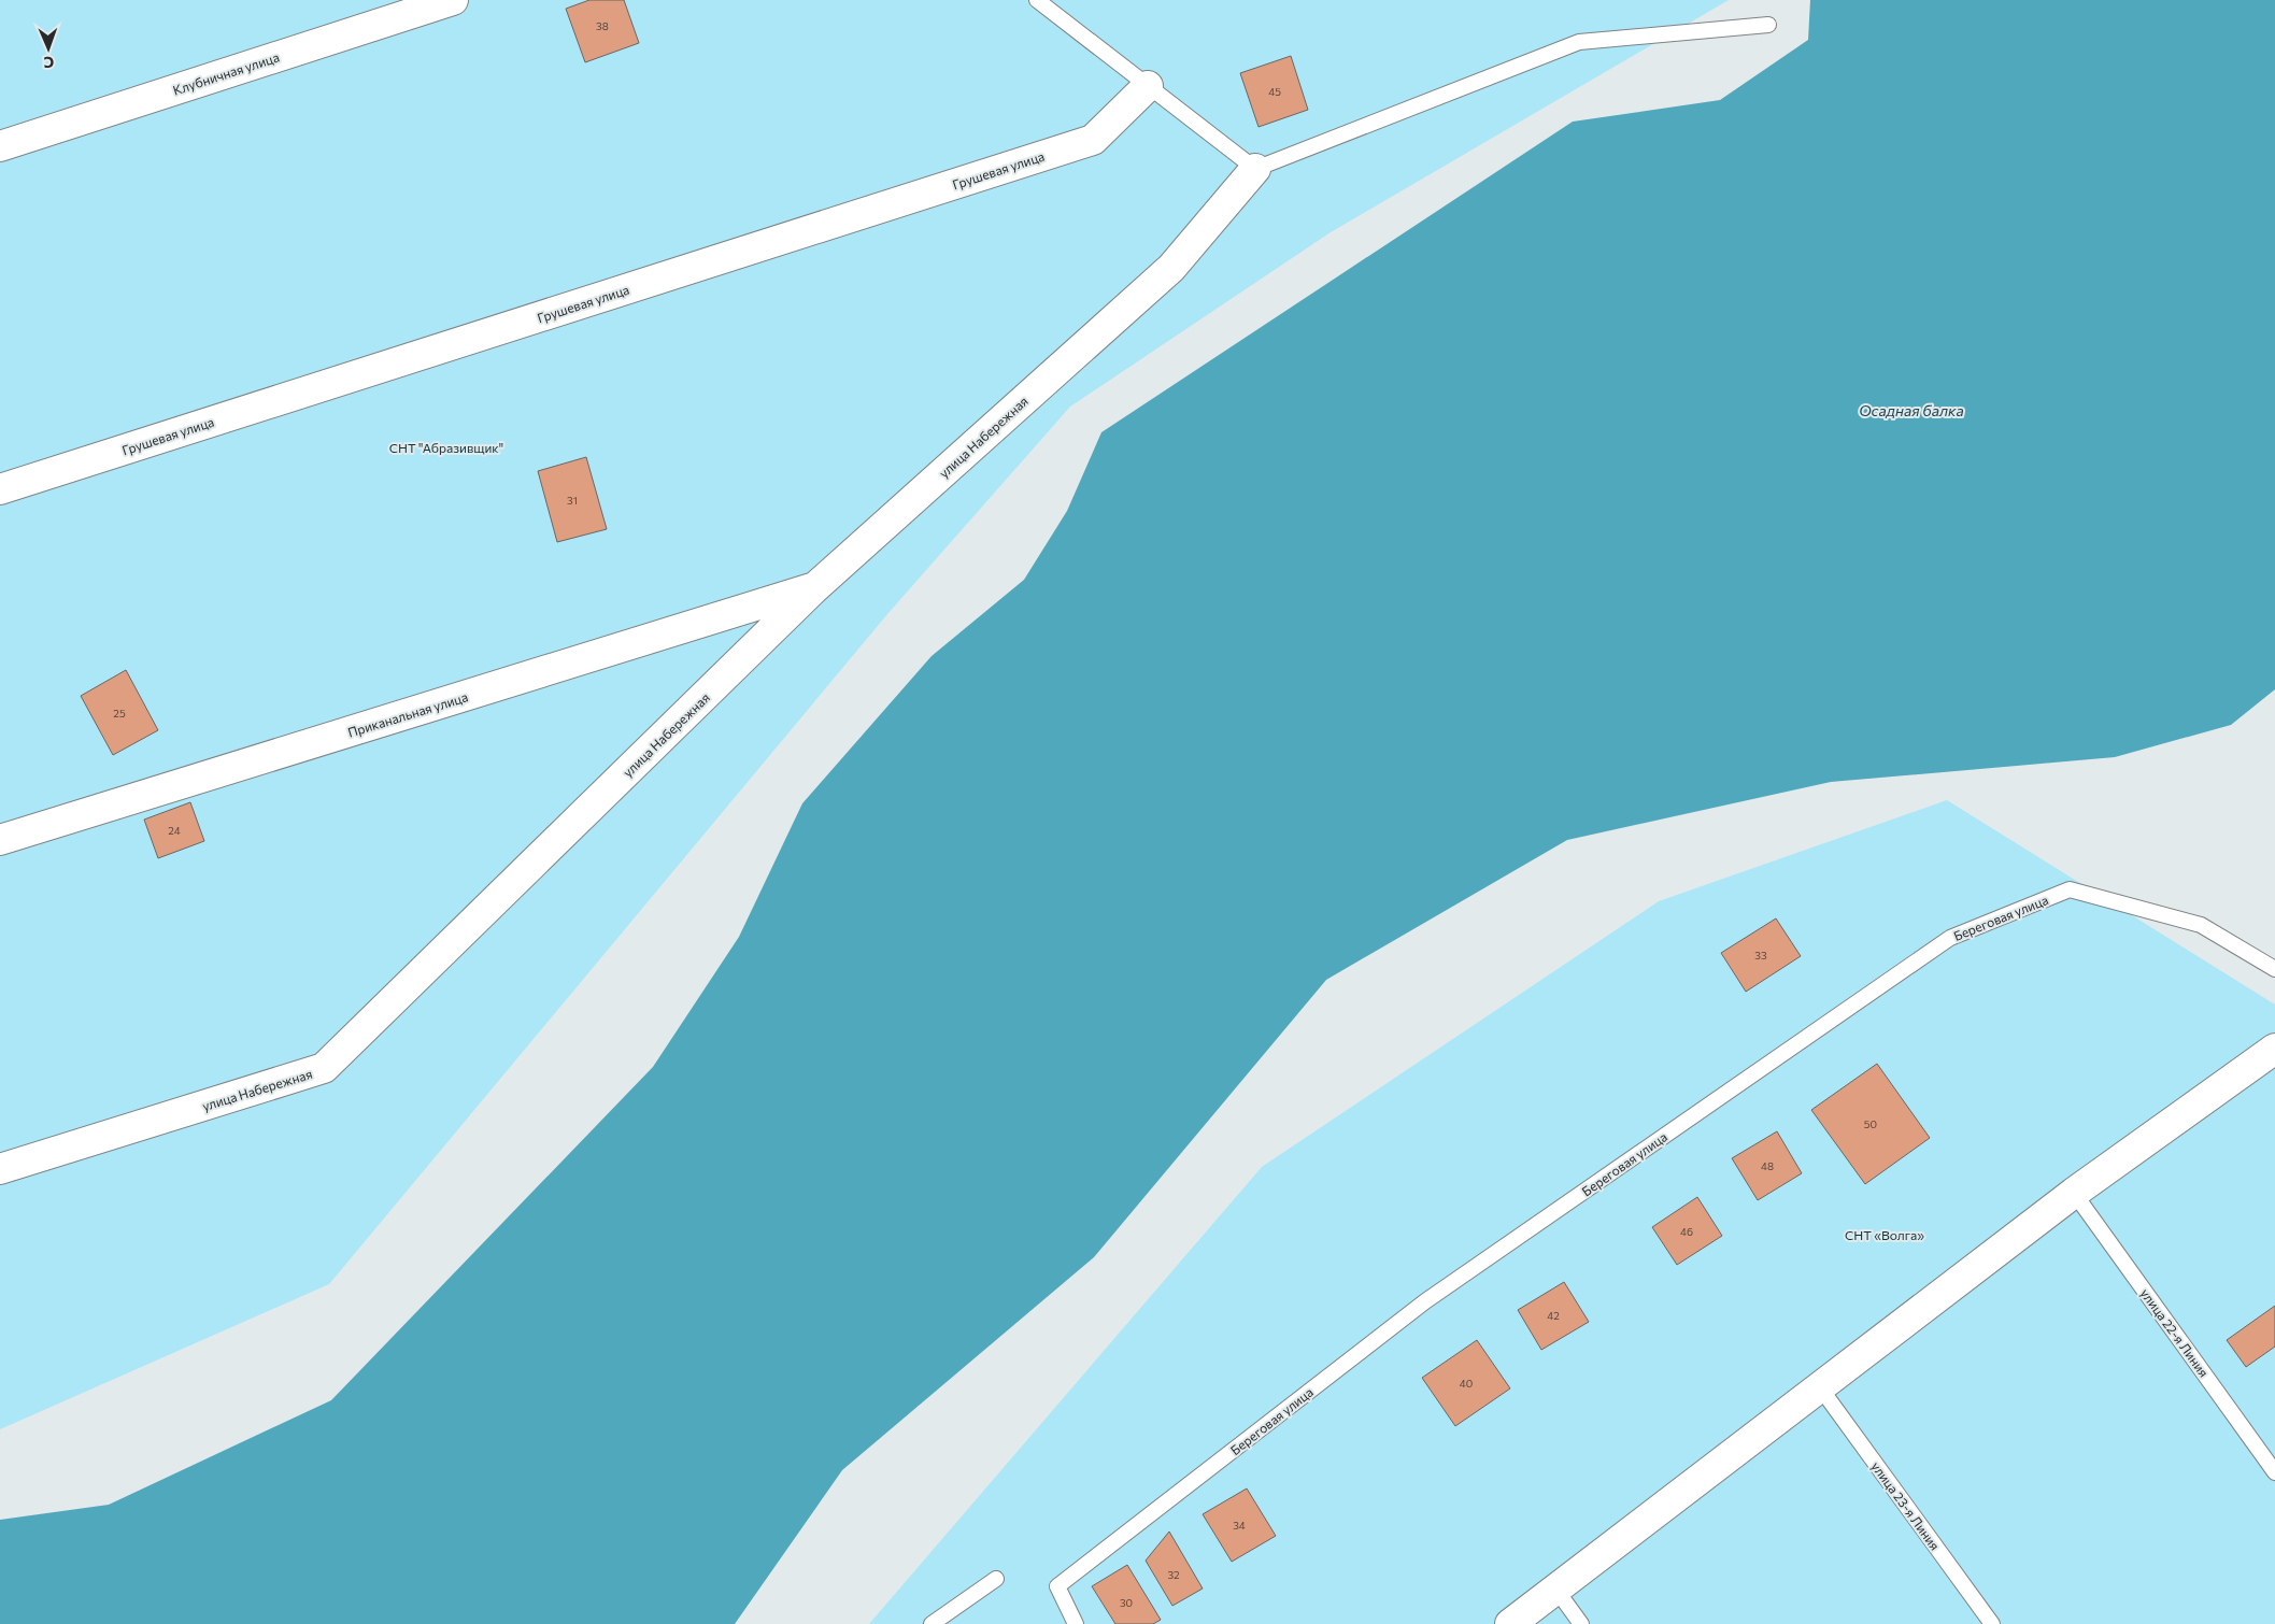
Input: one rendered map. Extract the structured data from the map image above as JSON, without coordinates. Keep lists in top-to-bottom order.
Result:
{
  "streets": {
    "street": [
      "Клубничная улица",
      "Грушевая улица",
      "улица Набережная",
      "Приканальная улица"
    ],
    "lane": ["Береговая улица", "улица 22-я Линия", "улица 23-я Линия"]
  },
  "crossings": [
    ["улица Набережная", "Приканальная улица"]
  ],
  "water": ["Осадная балка"],
  "parks": ["СНТ \"Абразивщик\"", "СНТ «Волга»"],
  "house_numbers": [
    "38",
    "45",
    "31",
    "25",
    "24",
    "33",
    "50",
    "48",
    "46",
    "42",
    "40",
    "34",
    "32",
    "30"
  ],
  "north": "bottom"
}
